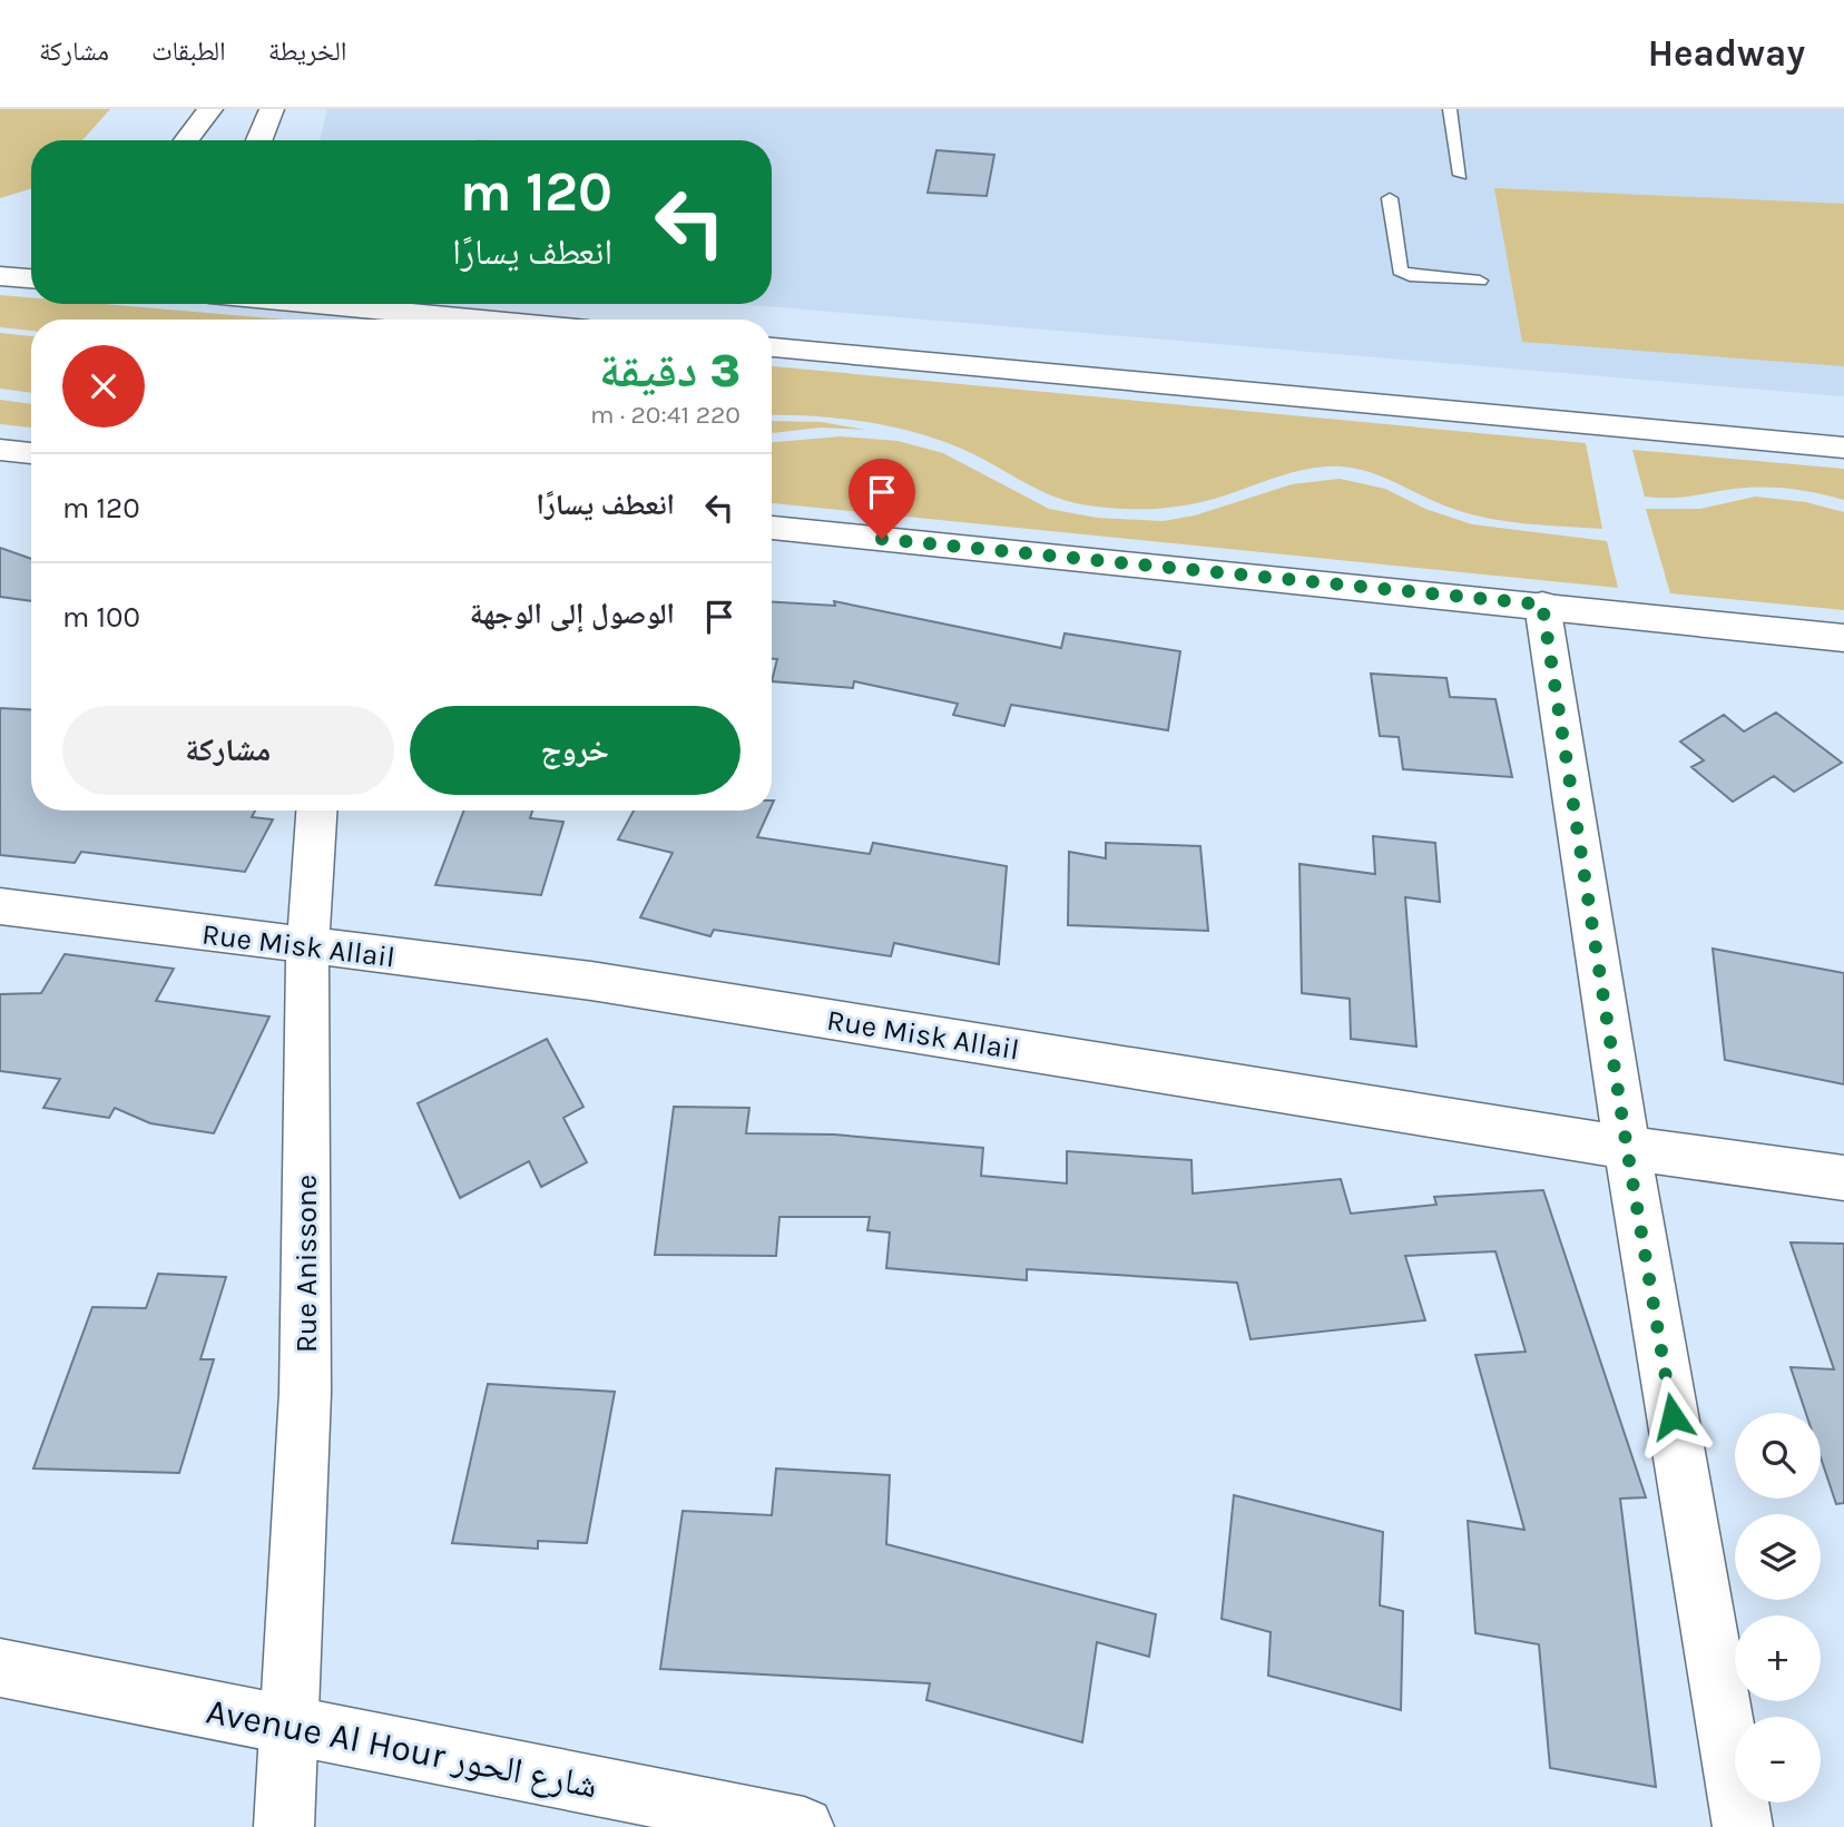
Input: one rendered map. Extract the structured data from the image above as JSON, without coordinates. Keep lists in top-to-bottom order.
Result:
{
  "streets": {
    "street": ["Rue Misk Allail", "Rue Anissone", "Avenue Al Hour شارع الحور"]
  },
  "crossings": [
    ["Rue Misk Allail", "Rue Anissone"],
    ["Rue Anissone", "Avenue Al Hour شارع الحور"]
  ],
  "page": {
    "header": "Headway",
    "nav": ["الخريطة", "الطبقات", "مشاركة"],
    "turn": ["120 m", "انعطف يسارًا"],
    "heading": ["3 دقيقة", "220 m · 20:41"],
    "list": [
      {
        "name": "انعطف يسارًا",
        "value": "120 m"
      },
      {
        "name": "الوصول إلى الوجهة",
        "value": "100 m"
      }
    ],
    "buttons": ["خروج", "مشاركة"],
    "map_buttons": ["+", "−"]
  }
}
